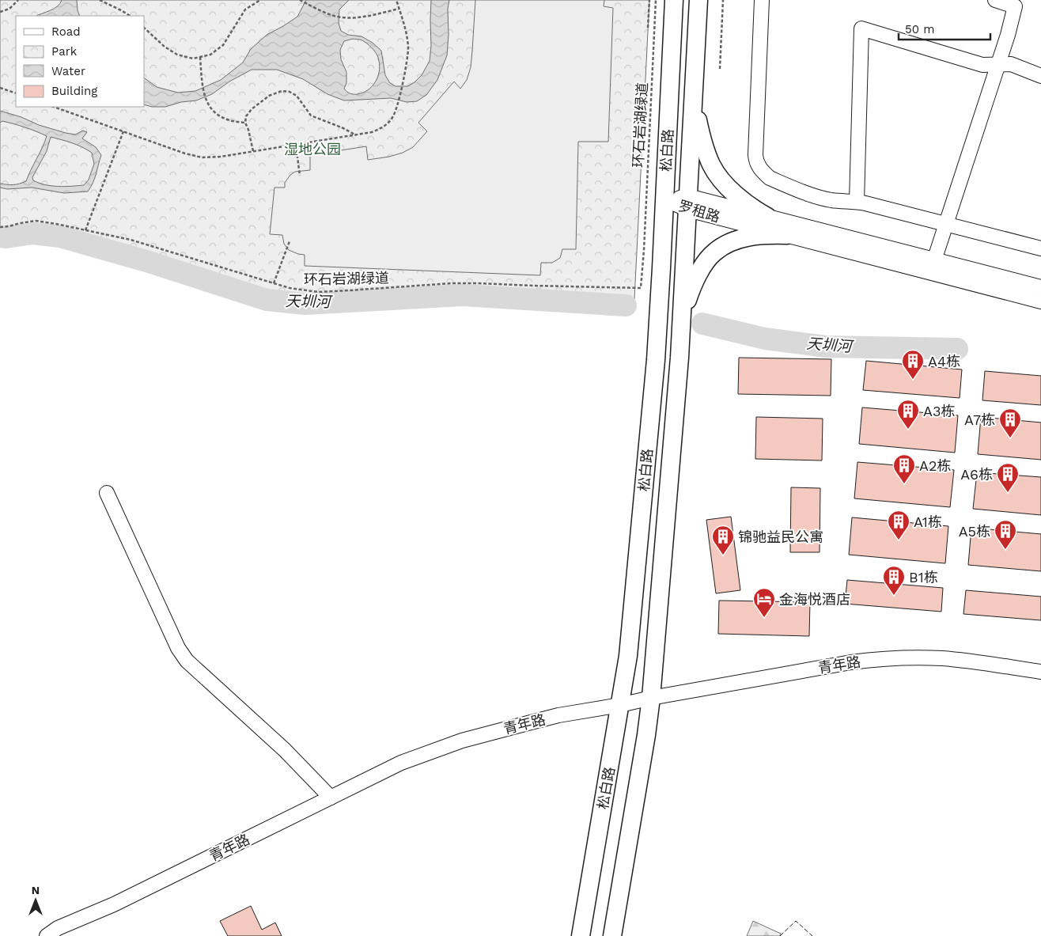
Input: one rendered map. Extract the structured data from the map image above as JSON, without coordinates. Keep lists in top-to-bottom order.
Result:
{
  "streets": {
    "main road": ["松白路"],
    "street": ["罗租路", "青年路"],
    "path": ["环石岩湖绿道"]
  },
  "crossings": [
    ["松白路", "罗租路"],
    ["松白路", "青年路"]
  ],
  "water": ["天圳河"],
  "parks": ["湿地公园"],
  "places": {
    "building": [
      "A4栋",
      "A3栋",
      "A7栋",
      "A2栋",
      "A6栋",
      "A1栋",
      "A5栋",
      "锦驰益民公寓",
      "B1栋"
    ],
    "hotel": ["金海悦酒店"]
  },
  "legend": [
    "Road",
    "Park",
    "Water",
    "Building"
  ],
  "scale_bar": "50 m",
  "north": "top"
}
